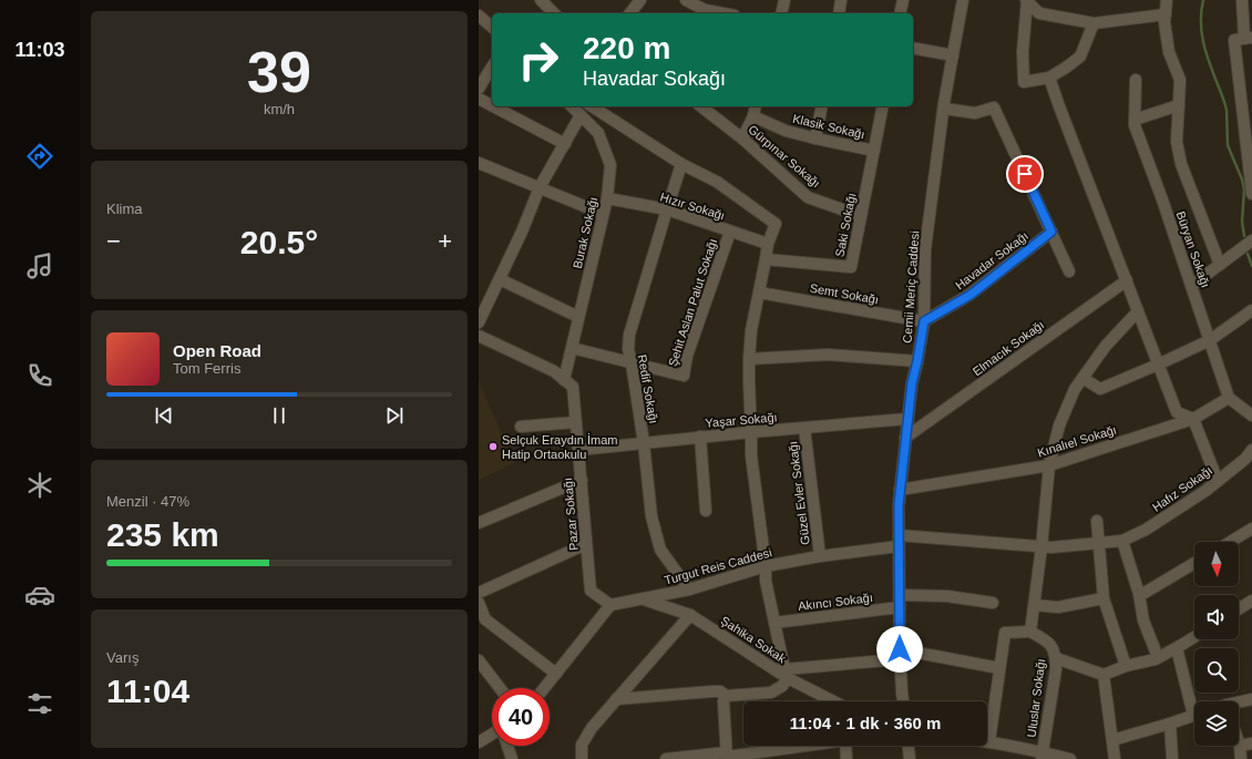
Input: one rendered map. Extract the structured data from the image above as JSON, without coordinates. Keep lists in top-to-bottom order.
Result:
{
  "streets": {
    "street": [
      "Klasik Sokağı",
      "Gürpınar Sokağı",
      "Hızır Sokağı",
      "Saki Sokağı",
      "Burak Sokağı",
      "Büryan Sokağı",
      "Havadar Sokağı",
      "Cemii Meriç Caddesi",
      "Semt Sokağı",
      "Şehit Aslan Palut Sokağı",
      "Elmacık Sokağı",
      "Redif Sokağı",
      "Yaşar Sokağı",
      "Kınalıel Sokağı",
      "Hafız Sokağı",
      "Güzel Evler Sokağı",
      "Pazar Sokağı",
      "Turgut Reis Caddesi",
      "Akıncı Sokağı",
      "Şahika Sokak",
      "Uluslar Sokağı"
    ]
  },
  "crossings": [
    ["Klasik Sokağı", "Saki Sokağı"],
    ["Gürpınar Sokağı", "Saki Sokağı"],
    ["Hızır Sokağı", "Burak Sokağı"],
    ["Hızır Sokağı", "Şehit Aslan Palut Sokağı"],
    ["Hızır Sokağı", "Redif Sokağı"],
    ["Burak Sokağı", "Şehit Aslan Palut Sokağı"],
    ["Burak Sokağı", "Pazar Sokağı"],
    ["Büryan Sokağı", "Kınalıel Sokağı"],
    ["Havadar Sokağı", "Cemii Meriç Caddesi"],
    ["Havadar Sokağı", "Semt Sokağı"],
    ["Cemii Meriç Caddesi", "Semt Sokağı"],
    ["Cemii Meriç Caddesi", "Elmacık Sokağı"],
    ["Cemii Meriç Caddesi", "Yaşar Sokağı"],
    ["Cemii Meriç Caddesi", "Kınalıel Sokağı"],
    ["Cemii Meriç Caddesi", "Turgut Reis Caddesi"],
    ["Cemii Meriç Caddesi", "Akıncı Sokağı"],
    ["Şehit Aslan Palut Sokağı", "Redif Sokağı"],
    ["Redif Sokağı", "Yaşar Sokağı"],
    ["Redif Sokağı", "Turgut Reis Caddesi"],
    ["Yaşar Sokağı", "Güzel Evler Sokağı"],
    ["Yaşar Sokağı", "Pazar Sokağı"],
    ["Hafız Sokağı", "Turgut Reis Caddesi"],
    ["Güzel Evler Sokağı", "Turgut Reis Caddesi"],
    ["Pazar Sokağı", "Turgut Reis Caddesi"],
    ["Turgut Reis Caddesi", "Şahika Sokak"]
  ],
  "places": ["Selçuk Eraydın İmam Hatip Ortaokulu"],
  "north": "bottom",
  "page": {
    "tabs": "11:03",
    "tile": [
      ["39", "km/h"],
      "Klima",
      ["Menzil · 47%", "235 km"],
      ["Varış", "11:04"]
    ],
    "turn": ["220 m", "Havadar Sokağı"],
    "heat": ["−", "20.5°", "+"],
    "song": ["Open Road", "Tom Ferris"],
    "limit": "40",
    "trip": "11:04 · 1 dk · 360 m"
  }
}
